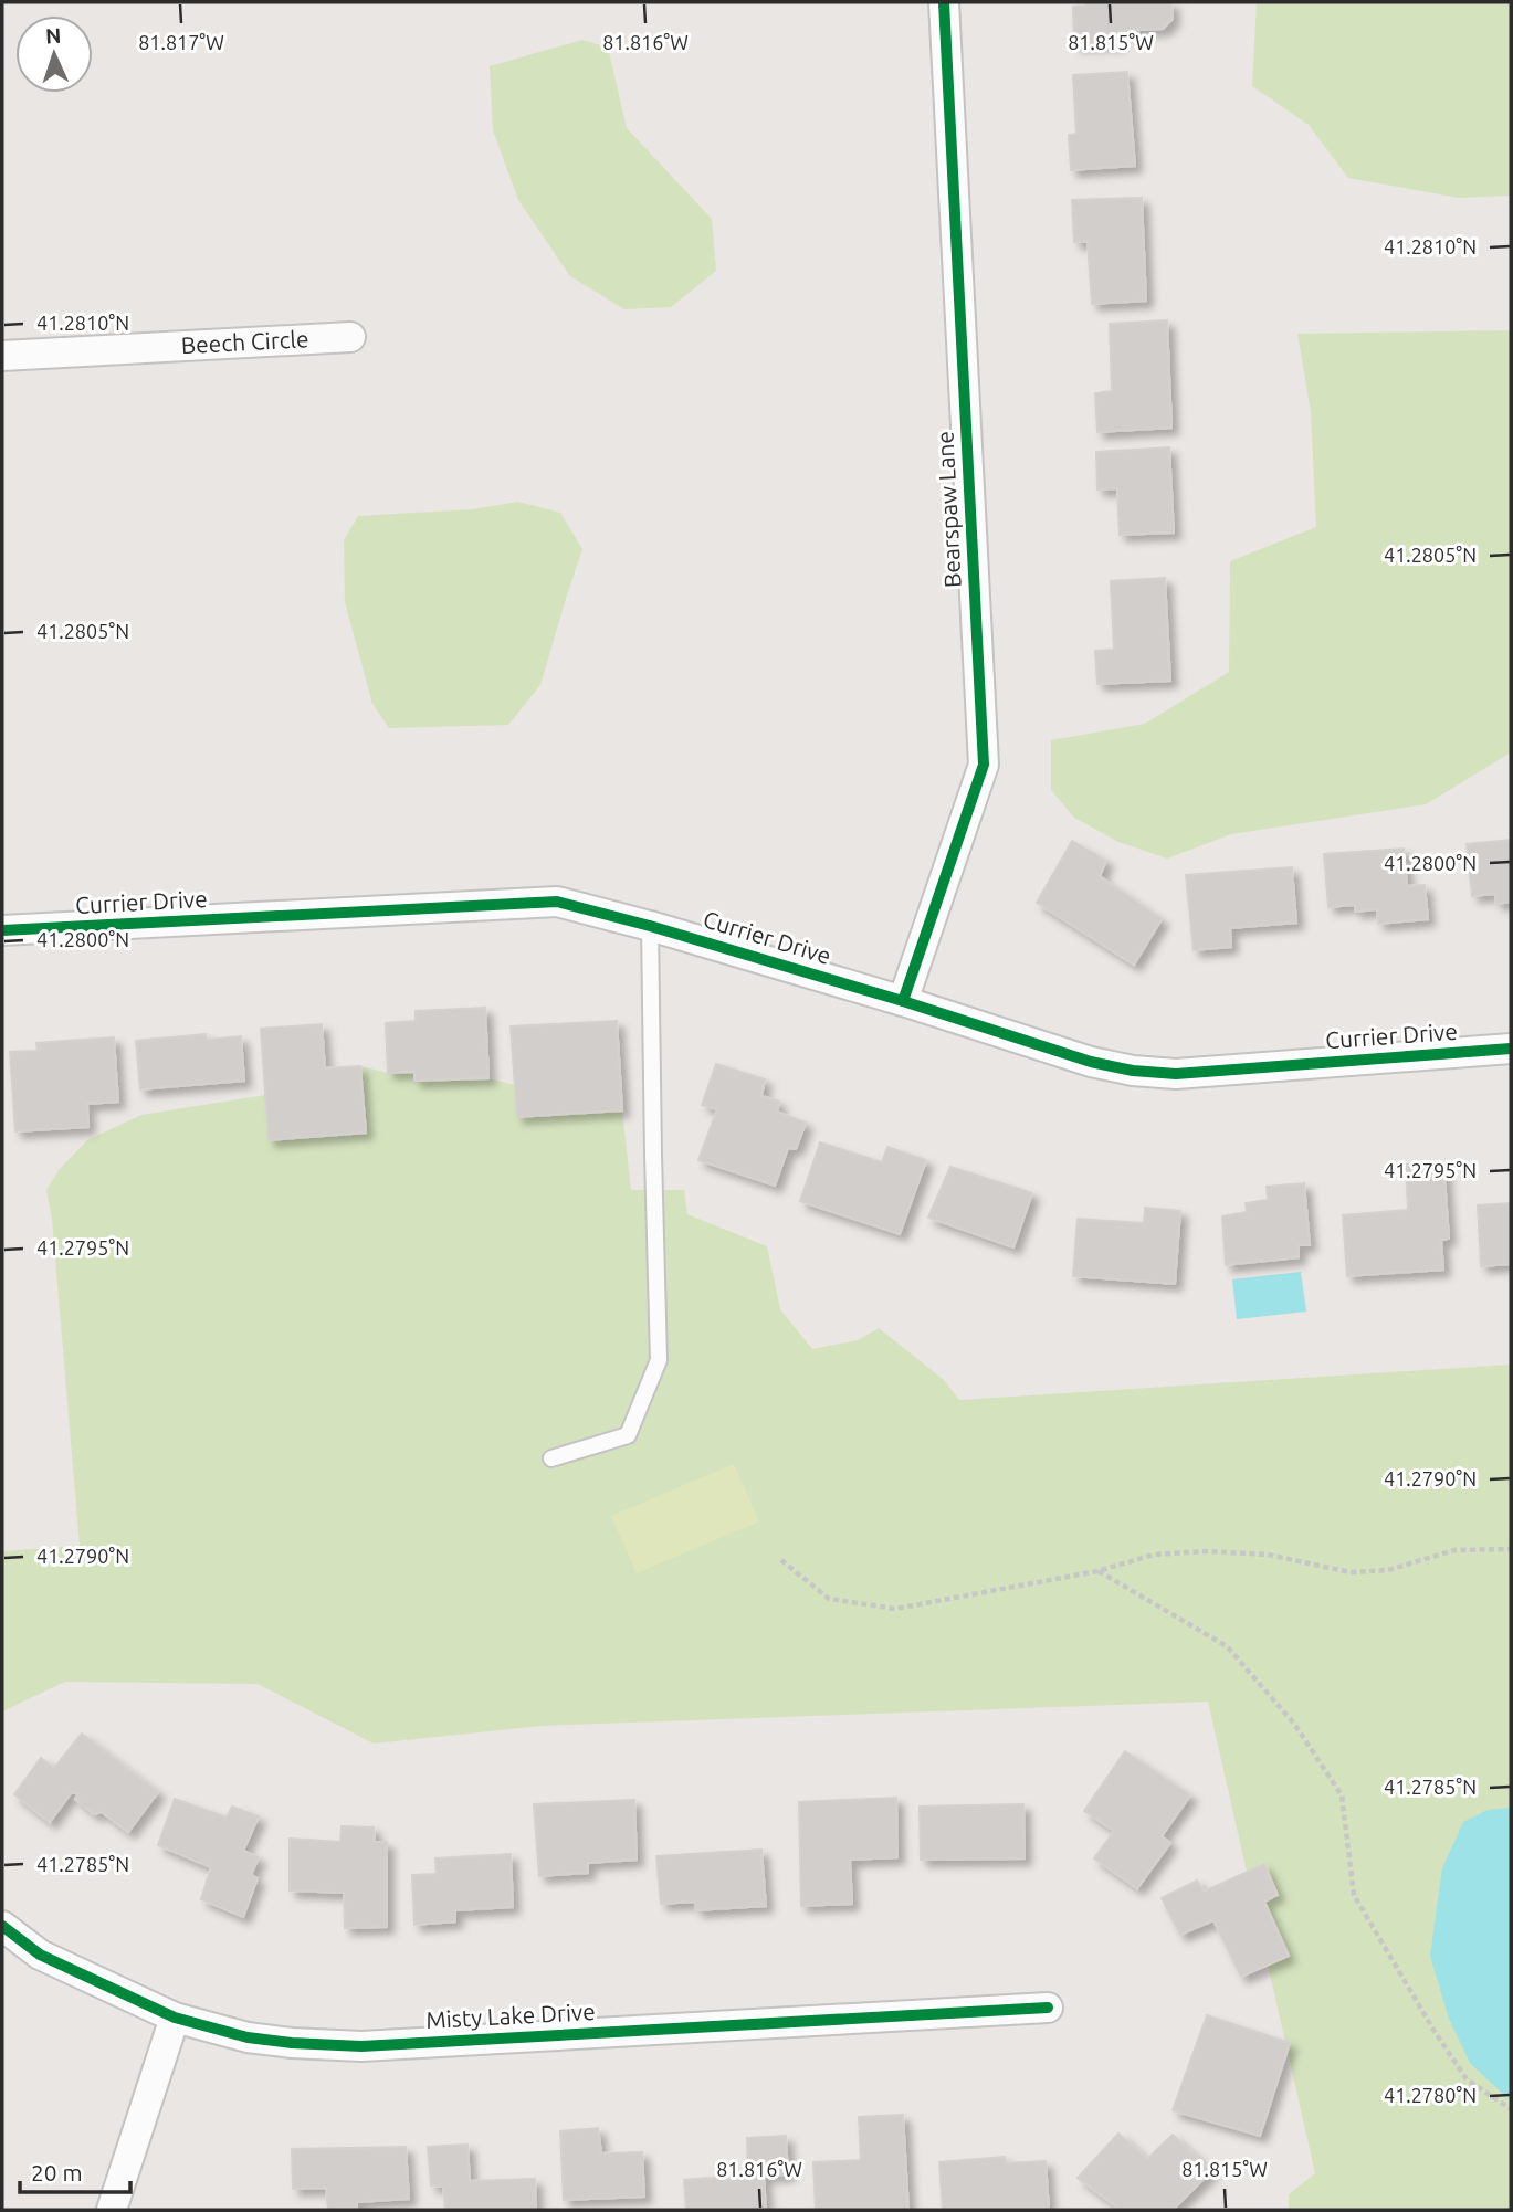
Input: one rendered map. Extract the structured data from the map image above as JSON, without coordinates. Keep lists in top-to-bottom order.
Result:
{
  "streets": {
    "street": [
      "Beech Circle",
      "Bearspaw Lane",
      "Currier Drive",
      "Misty Lake Drive"
    ]
  },
  "crossings": [
    ["Bearspaw Lane", "Currier Drive"]
  ],
  "scale_bar": "20 m",
  "north": "top",
  "coordinates": [
    "81.817°W",
    "81.816°W",
    "81.815°W",
    "41.2810°N",
    "41.2805°N",
    "41.2800°N",
    "41.2795°N",
    "41.2790°N",
    "41.2785°N",
    "41.2780°N"
  ]
}
